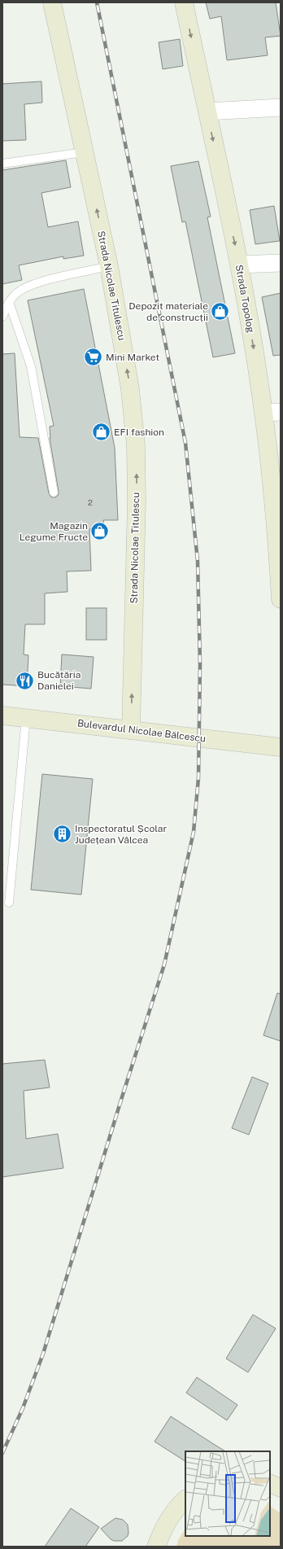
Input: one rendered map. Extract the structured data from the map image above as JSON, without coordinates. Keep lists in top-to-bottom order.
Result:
{
  "streets": {
    "main road": ["Strada Nicolae Titulescu", "Strada Topolog", "Bulevardul Nicolae Bălcescu"]
  },
  "crossings": [
    ["Strada Nicolae Titulescu", "Bulevardul Nicolae Bălcescu"]
  ],
  "one_way": ["Strada Nicolae Titulescu", "Strada Topolog"],
  "places": {
    "shop": ["Depozit materiale de construcții", "EFI fashion", "Magazin Legume Fructe"],
    "supermarket": ["Mini Market"],
    "restaurant": ["Bucătăria Danielei"],
    "building": ["Inspectoratul Școlar Județean Vâlcea"]
  },
  "house_numbers": ["2"]
}
